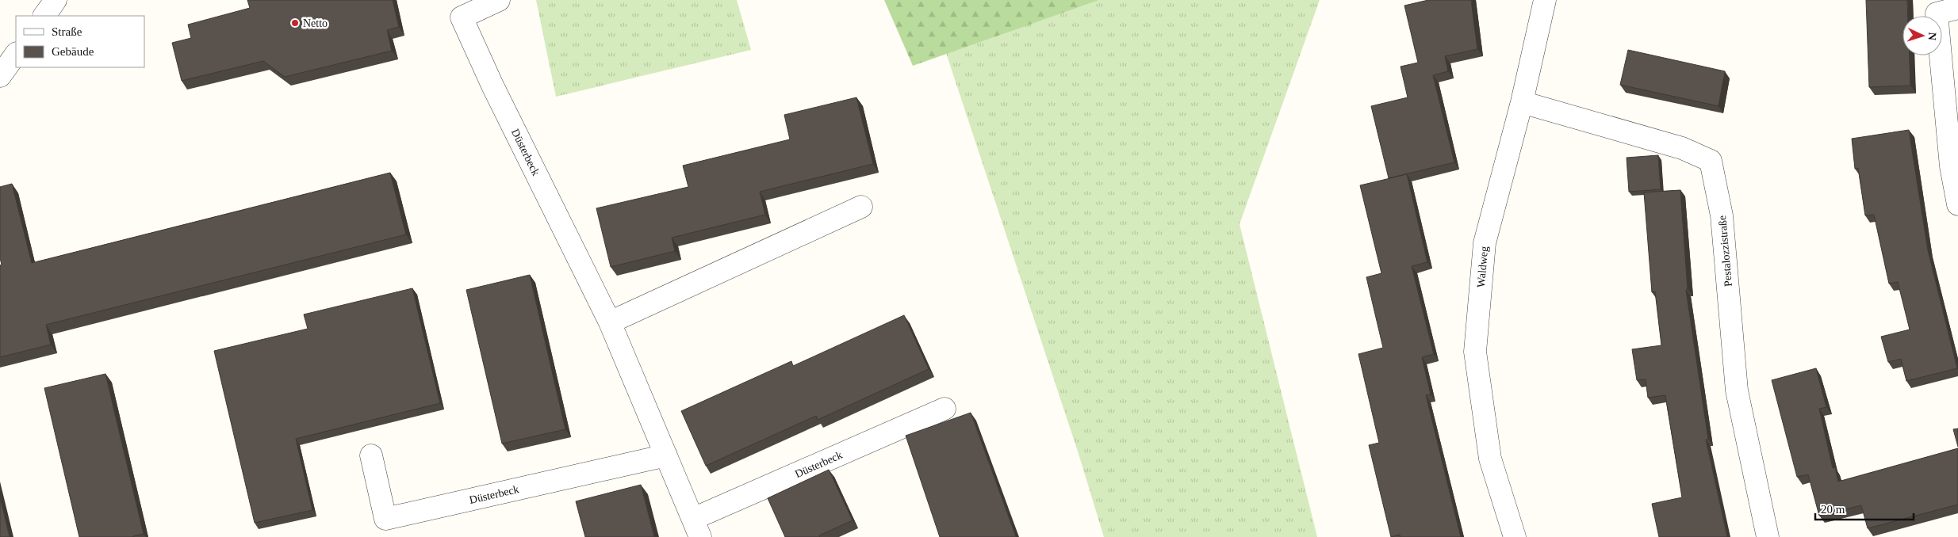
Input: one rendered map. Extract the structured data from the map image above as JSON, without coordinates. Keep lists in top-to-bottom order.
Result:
{
  "streets": {
    "street": ["Düsterbeck", "Pestalozzistraße", "Waldweg"]
  },
  "crossings": [
    ["Pestalozzistraße", "Waldweg"]
  ],
  "places": ["Netto"],
  "legend": ["Straße", "Gebäude"],
  "scale_bar": "20 m",
  "north": "right"
}
